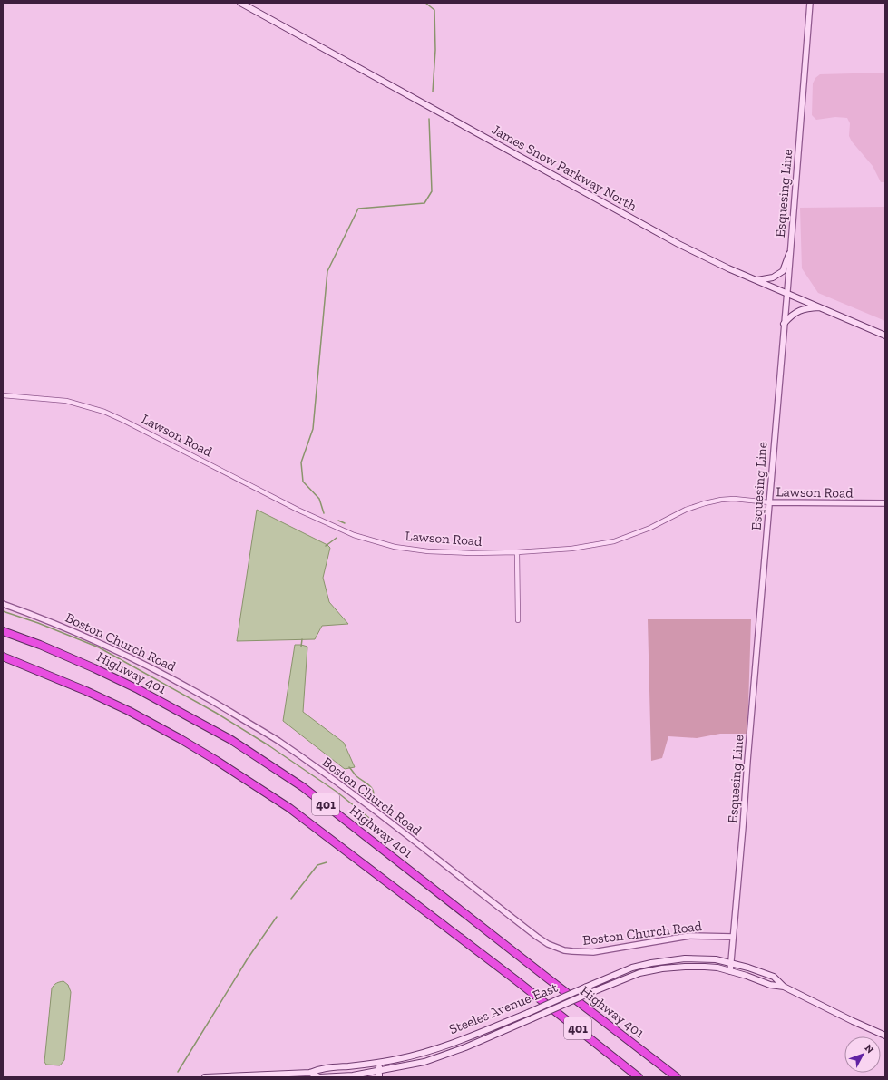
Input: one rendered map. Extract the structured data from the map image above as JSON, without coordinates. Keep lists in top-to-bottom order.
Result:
{
  "streets": {
    "highway": ["Highway 401", "401"],
    "main road": ["James Snow Parkway North", "Steeles Avenue East"],
    "street": ["Esquesing Line", "Lawson Road", "Boston Church Road"]
  },
  "crossings": [
    ["James Snow Parkway North", "Esquesing Line"],
    ["Esquesing Line", "Lawson Road"],
    ["Esquesing Line", "Boston Church Road"],
    ["Esquesing Line", "Steeles Avenue East"]
  ],
  "north": "top right"
}
